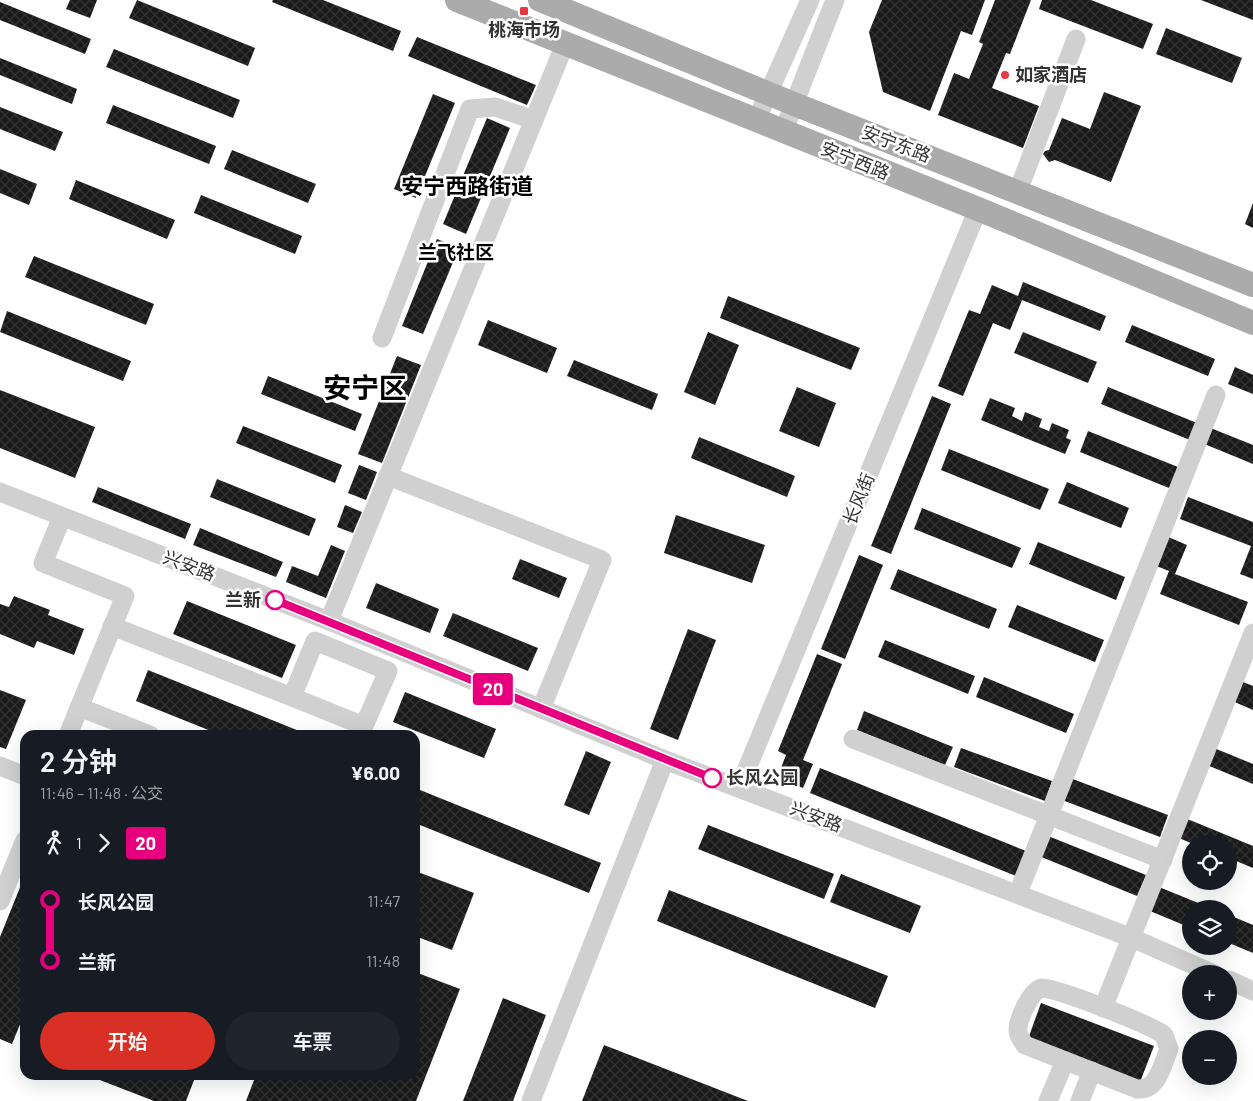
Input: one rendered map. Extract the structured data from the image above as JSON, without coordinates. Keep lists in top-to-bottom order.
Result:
{
  "streets": {
    "main road": ["安宁东路", "安宁西路"],
    "street": ["长风街", "兴安路"]
  },
  "crossings": [
    ["安宁西路", "长风街"],
    ["长风街", "兴安路"]
  ],
  "districts": ["安宁西路街道", "兰飞社区", "安宁区"],
  "places": {
    "transit": ["桃海市场"],
    "other": ["如家酒店", "兰新", "长风公园"]
  },
  "lines": ["bus line 20"],
  "page": {
    "on_map": "20",
    "heading": ["2 分钟", "11:46 – 11:48 · 公交", "¥6.00"],
    "legs": ["1", "20"],
    "map_buttons": ["+", "−"],
    "list": [
      {
        "name": "长风公园",
        "value": "11:47"
      },
      {
        "name": "兰新",
        "value": "11:48"
      }
    ],
    "buttons": ["开始", "车票"]
  }
}
